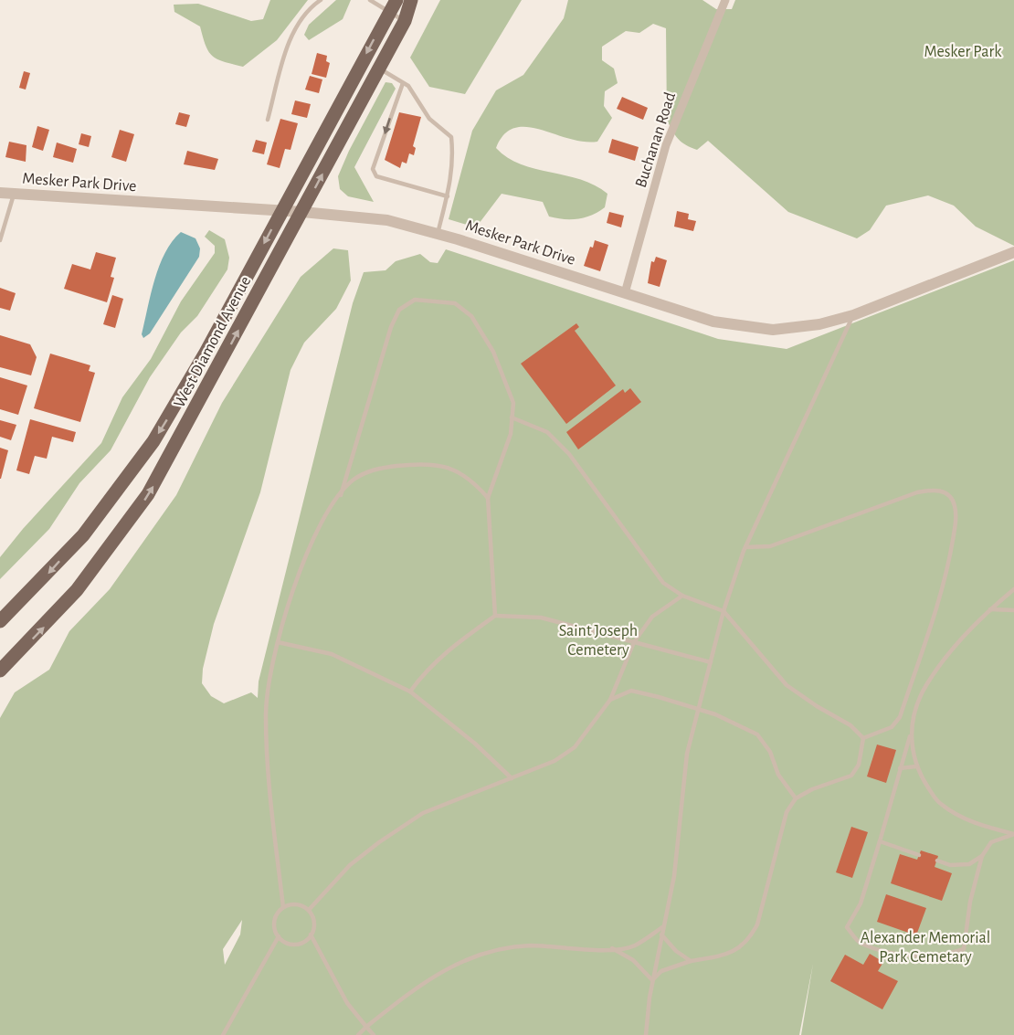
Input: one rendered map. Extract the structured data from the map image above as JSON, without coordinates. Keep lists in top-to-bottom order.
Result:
{
  "streets": {
    "main road": ["West Diamond Avenue"],
    "street": ["Buchanan Road", "Mesker Park Drive"]
  },
  "crossings": [
    ["Buchanan Road", "Mesker Park Drive"],
    ["Mesker Park Drive", "West Diamond Avenue"]
  ],
  "parks": ["Mesker Park", "Saint Joseph Cemetery", "Alexander Memorial Park Cemetary"]
}
